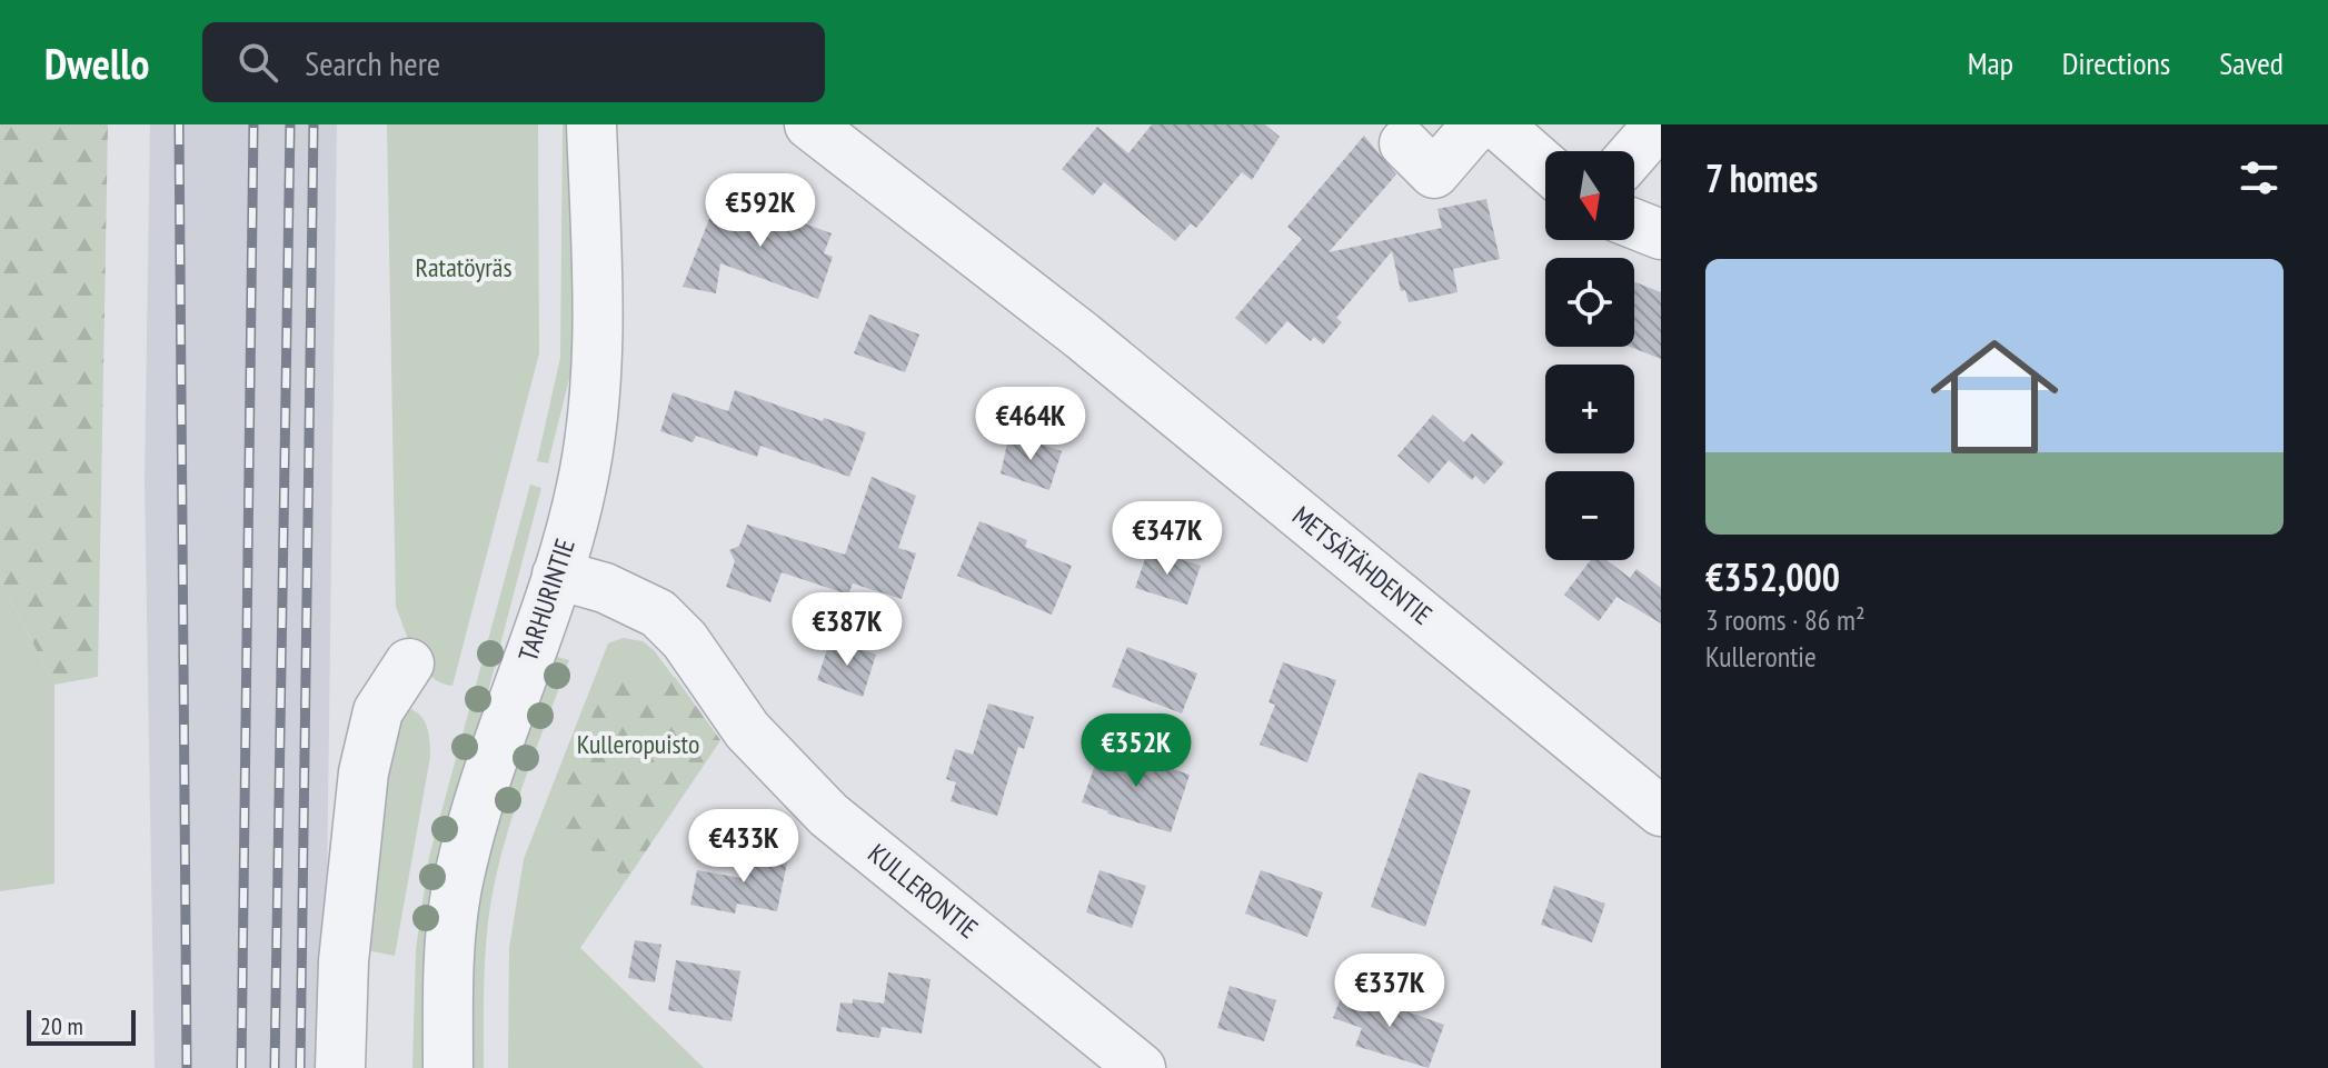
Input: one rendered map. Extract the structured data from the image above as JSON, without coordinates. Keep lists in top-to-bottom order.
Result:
{
  "streets": {
    "street": ["METSÄTÄHDENTIE", "TARHURINTIE", "KULLERONTIE"]
  },
  "crossings": [
    ["TARHURINTIE", "KULLERONTIE"]
  ],
  "parks": ["Ratatöyräs", "Kulleropuisto"],
  "scale_bar": "20 m",
  "north": "bottom",
  "page": {
    "header": "Dwello",
    "search": "Search here",
    "nav": ["Map", "Directions", "Saved"],
    "heading": "7 homes",
    "map_buttons": ["+", "−"],
    "price": [
      "€592K",
      "€464K",
      "€347K",
      "€387K",
      "€352K",
      "€433K",
      "€337K"
    ],
    "list": [
      {
        "name": "€352,000",
        "note": "3 rooms · 86 m² · Kullerontie"
      }
    ],
    "scale": "20 m"
  }
}
